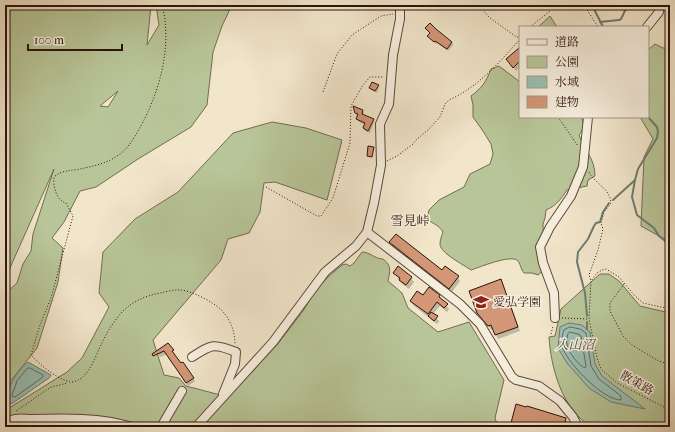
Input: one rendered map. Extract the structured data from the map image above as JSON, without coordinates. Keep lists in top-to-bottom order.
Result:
{
  "streets": {
    "path": ["散策路"]
  },
  "districts": ["雪見峠"],
  "water": ["入山沼"],
  "places": {
    "school or university": ["愛弘学園"]
  },
  "legend": [
    "道路",
    "公園",
    "水域",
    "建物"
  ],
  "scale_bar": "100 m"
}
